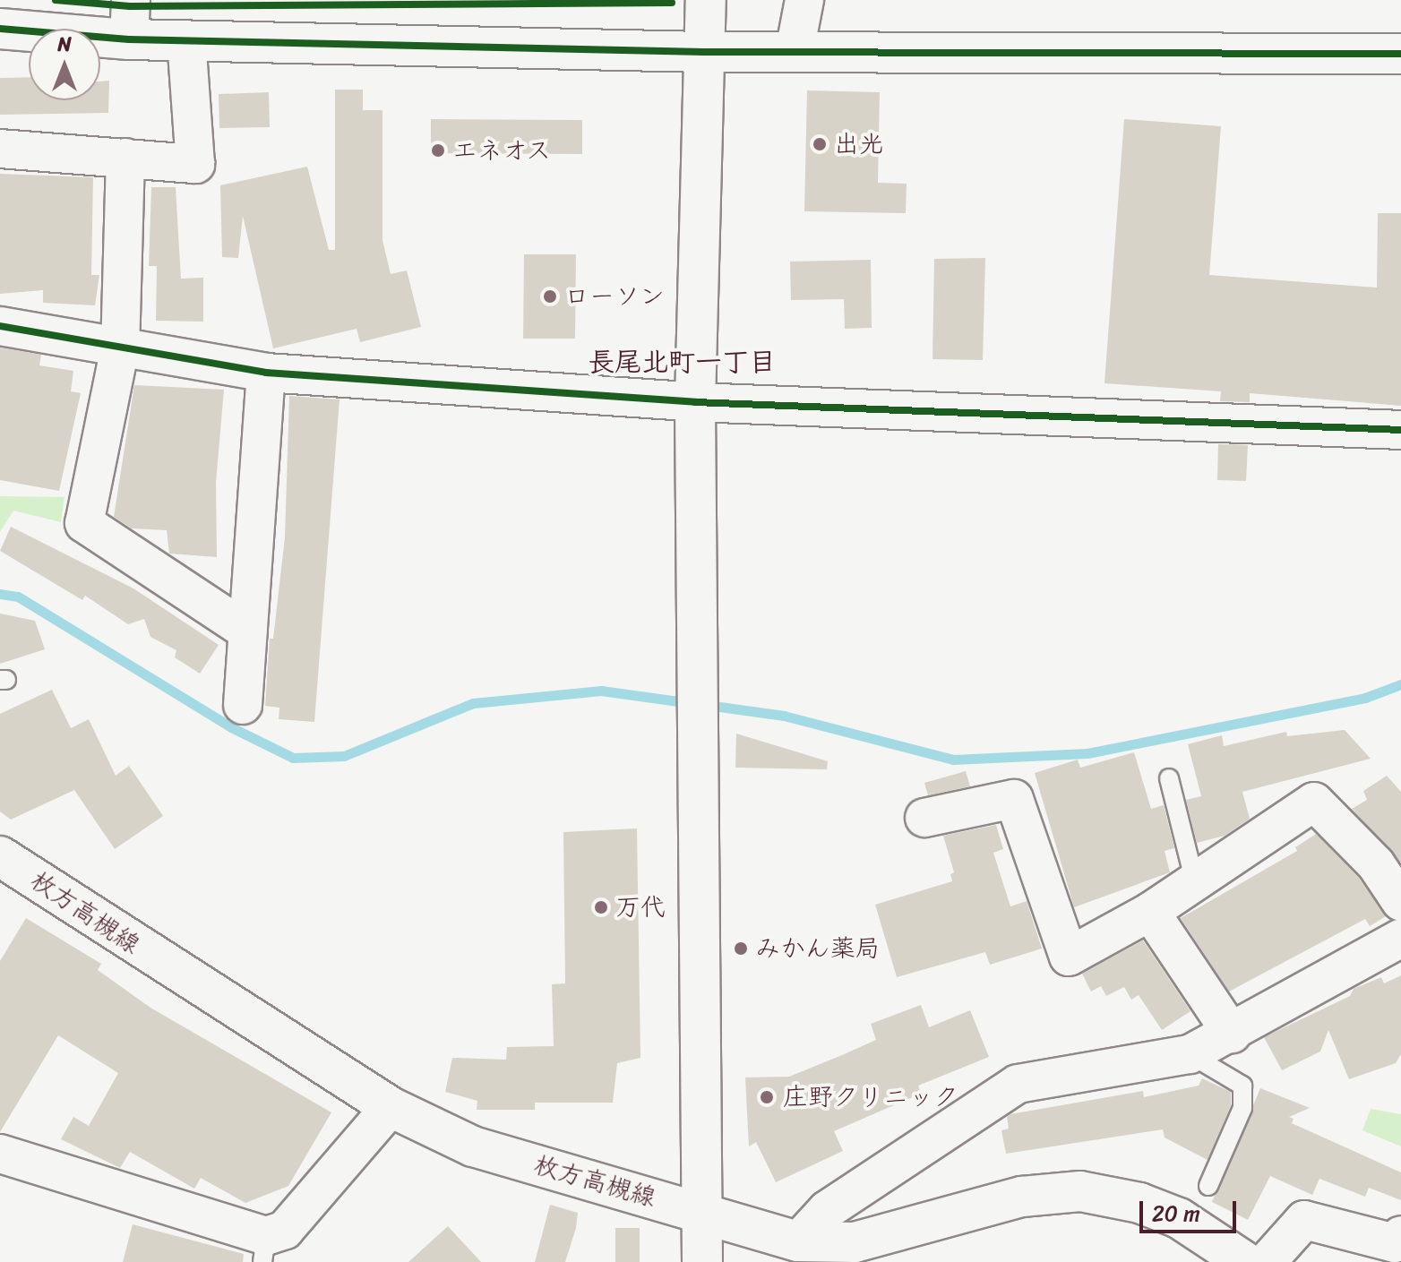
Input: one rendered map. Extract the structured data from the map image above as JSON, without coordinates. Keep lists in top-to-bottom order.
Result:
{
  "streets": {
    "street": ["枚方高槻線"]
  },
  "districts": ["長尾北町一丁目"],
  "places": [
    "出光",
    "エネオス",
    "ローソン",
    "万代",
    "みかん薬局",
    "庄野クリニック"
  ],
  "scale_bar": "20 m",
  "north": "top"
}
